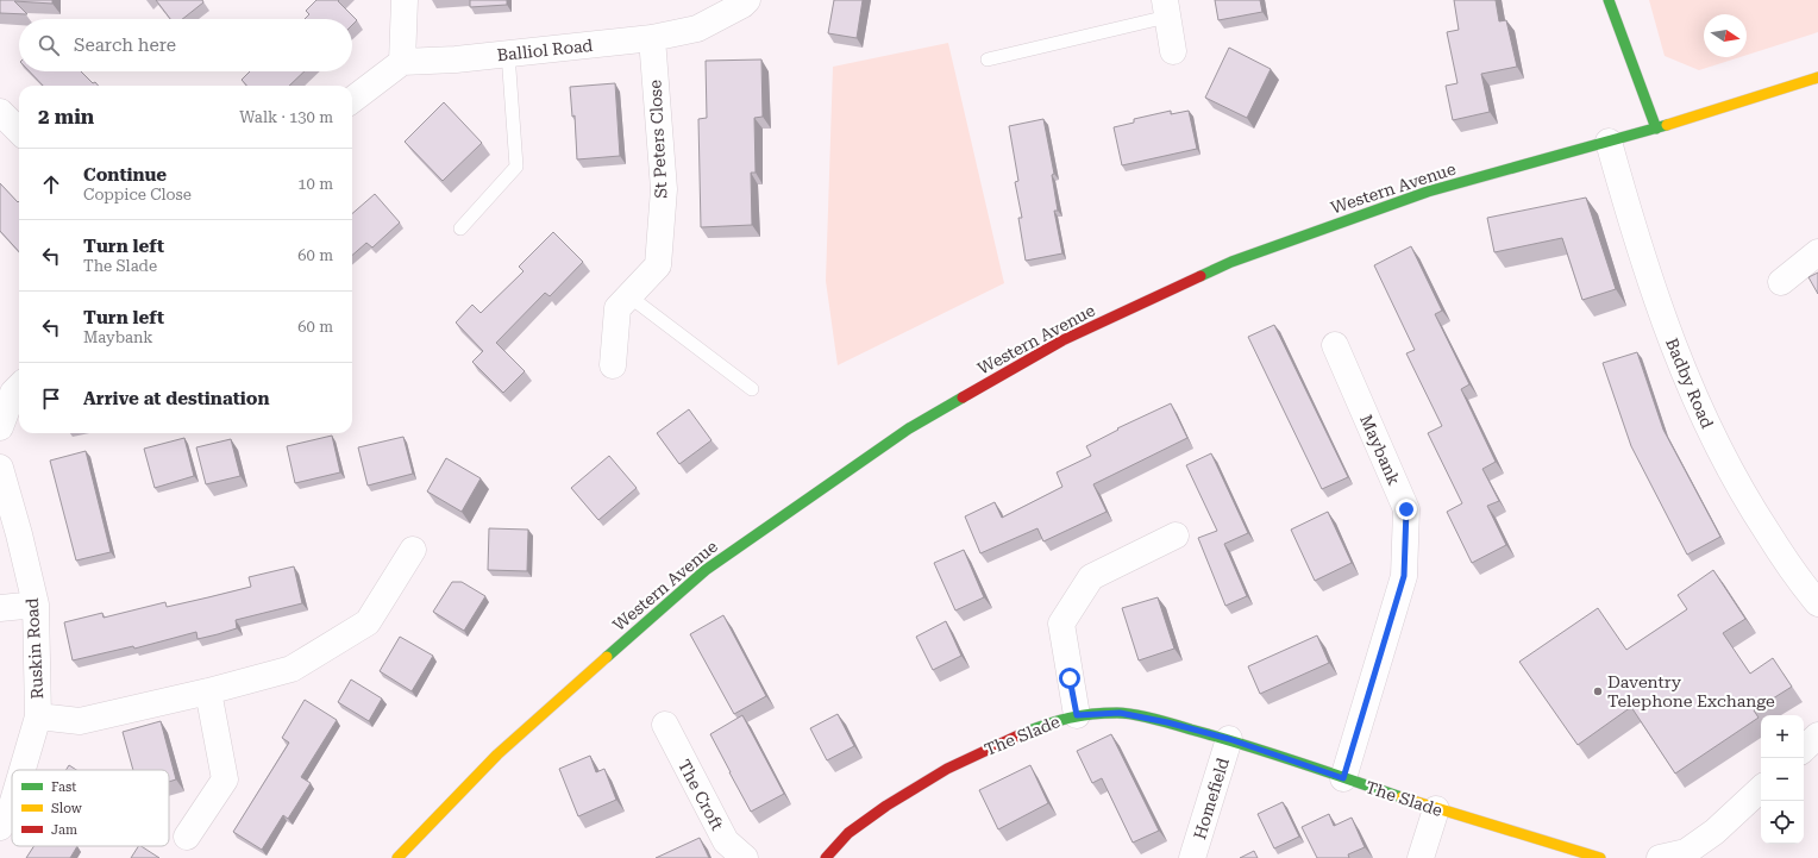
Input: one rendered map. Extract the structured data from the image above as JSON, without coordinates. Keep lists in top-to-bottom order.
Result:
{
  "streets": {
    "street": [
      "Balliol Road",
      "St Peters Close",
      "Western Avenue",
      "Badby Road",
      "Maybank",
      "Ruskin Road",
      "The Slade",
      "The Croft",
      "Homefield"
    ]
  },
  "crossings": [
    ["Balliol Road", "St Peters Close"],
    ["Western Avenue", "Badby Road"],
    ["Maybank", "The Slade"],
    ["The Slade", "Homefield"]
  ],
  "places": ["Daventry Telephone Exchange"],
  "legend": ["Fast", "Slow", "Jam"],
  "north": "right",
  "page": {
    "search": "Search here",
    "heading": ["2 min", "Walk · 130 m"],
    "list": [
      ["Continue", "Coppice Close", "10 m"],
      ["Turn left", "The Slade", "60 m"],
      ["Turn left", "Maybank", "60 m"],
      "Arrive at destination"
    ],
    "map_buttons": ["+", "−"]
  }
}
